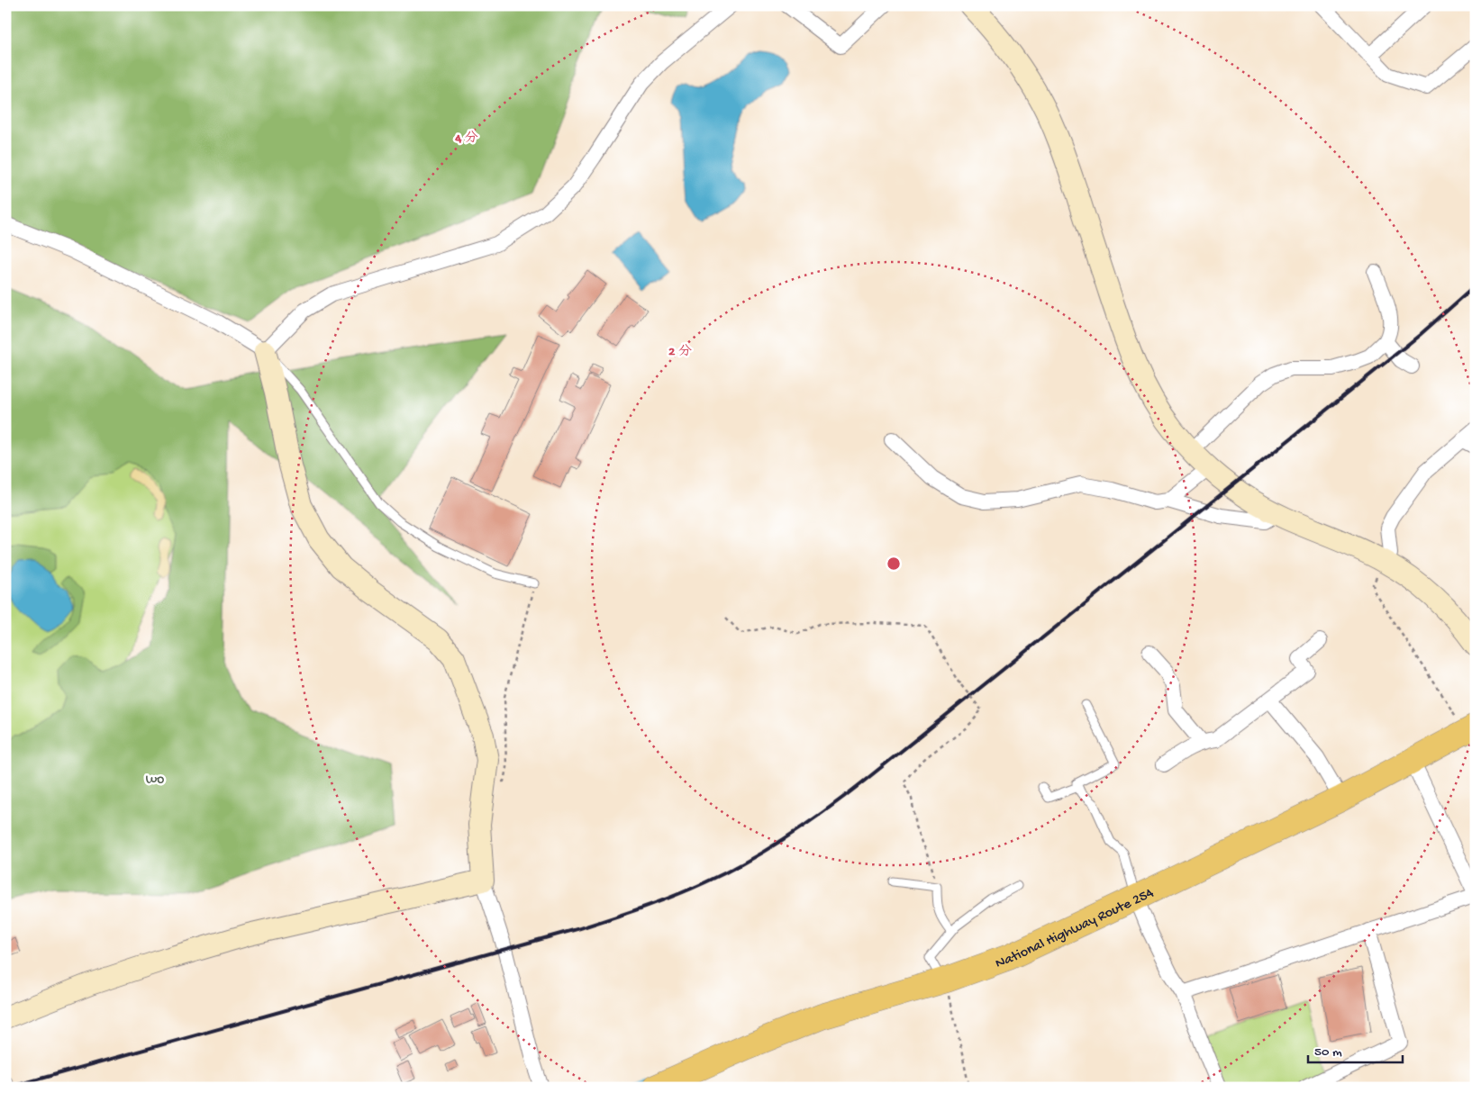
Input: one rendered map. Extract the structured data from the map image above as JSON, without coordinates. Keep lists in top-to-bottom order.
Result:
{
  "streets": {
    "highway": ["National Highway Route 254"]
  },
  "parks": ["wo"],
  "scale_bar": "50 m",
  "rings": ["4 分", "2 分"]
}
